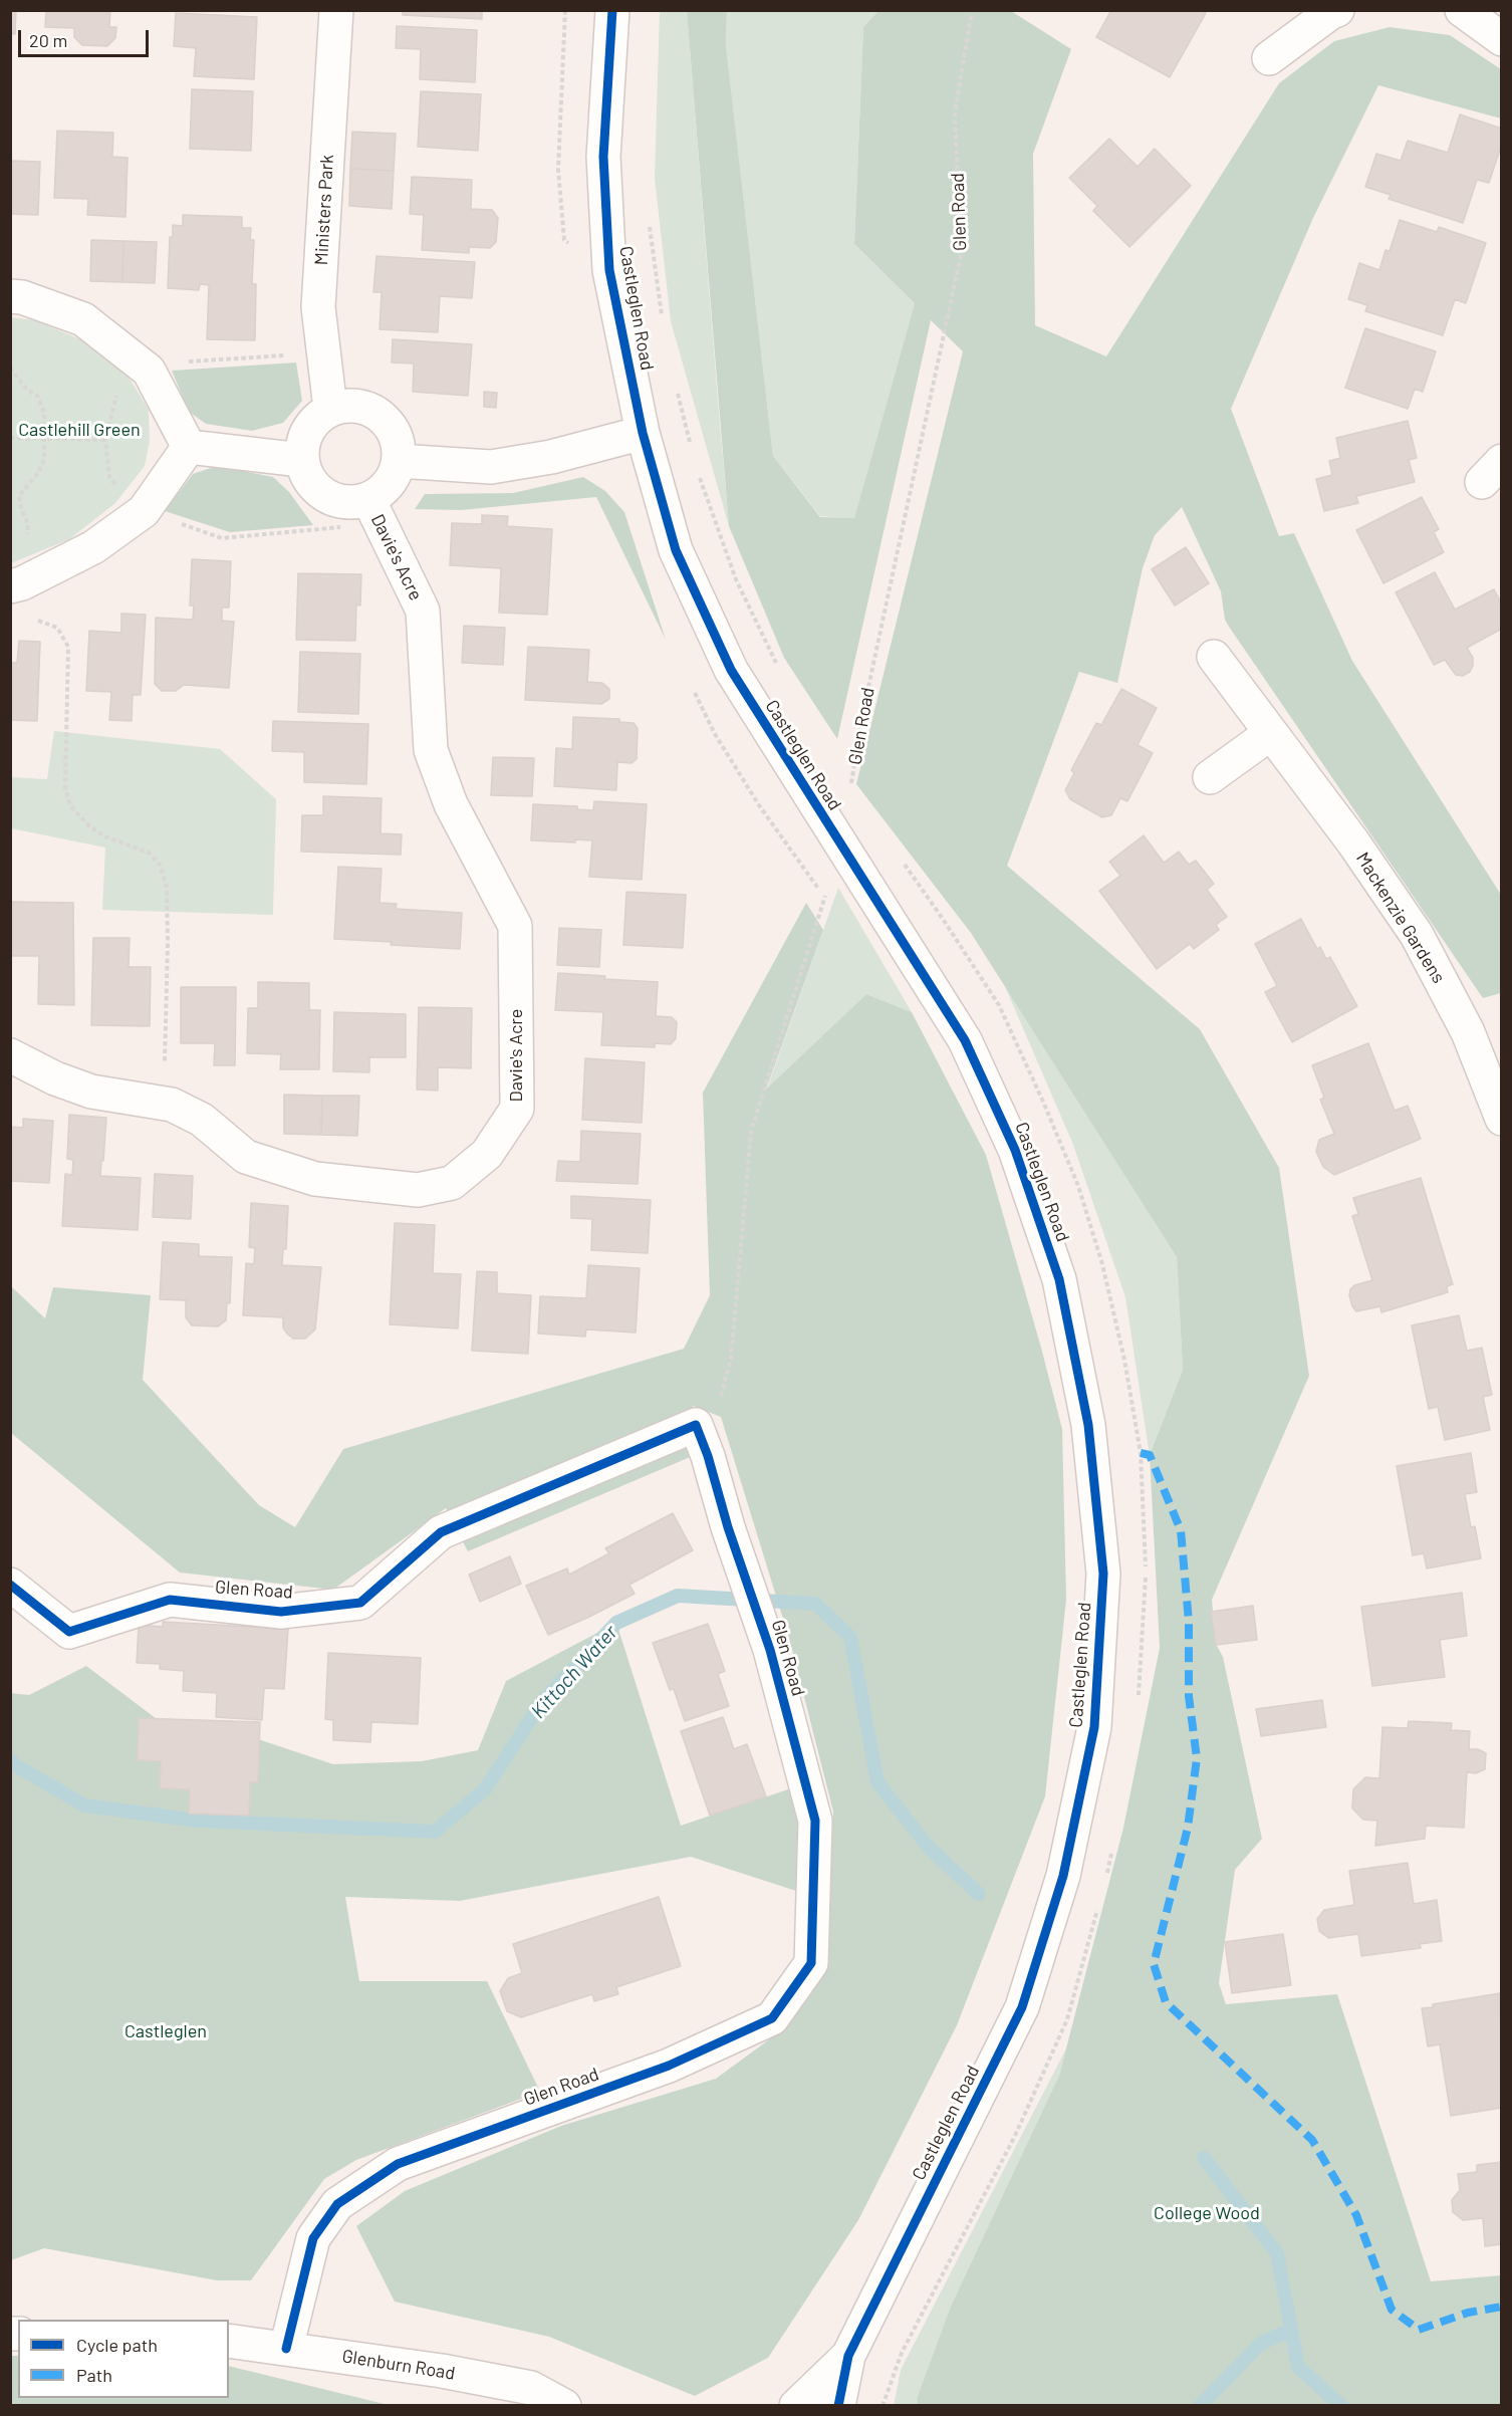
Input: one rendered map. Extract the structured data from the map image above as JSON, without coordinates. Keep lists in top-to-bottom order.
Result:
{
  "streets": {
    "street": [
      "Ministers Park",
      "Glen Road",
      "Castleglen Road",
      "Davie's Acre",
      "Mackenzie Gardens",
      "Glenburn Road"
    ]
  },
  "crossings": [
    ["Ministers Park", "Davie's Acre"],
    ["Glen Road", "Glenburn Road"]
  ],
  "water": ["Kittoch Water"],
  "parks": ["Castlehill Green", "Castleglen", "College Wood"],
  "legend": ["Cycle path", "Path"],
  "scale_bar": "20 m"
}
